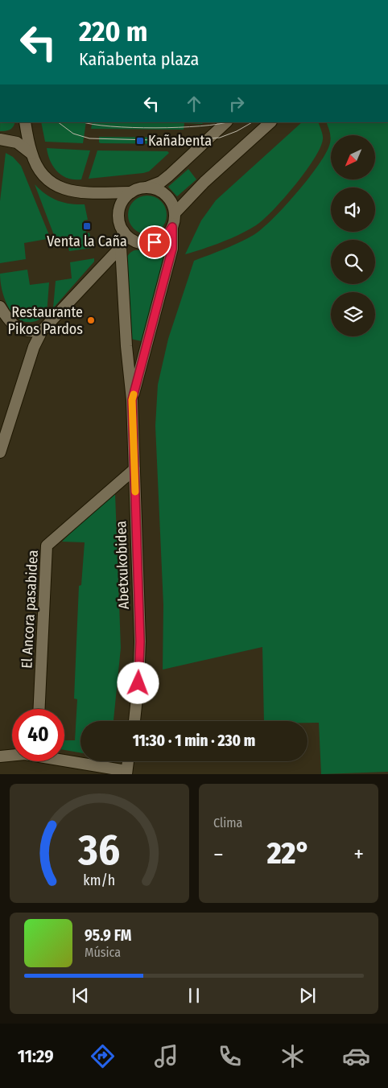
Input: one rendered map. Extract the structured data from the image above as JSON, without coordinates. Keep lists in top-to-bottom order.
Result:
{
  "streets": {
    "street": ["Abetxukobidea", "El Ancora pasabidea"]
  },
  "crossings": [
    ["Abetxukobidea", "El Ancora pasabidea"]
  ],
  "places": {
    "transit": ["Kañabenta", "Venta la Caña"],
    "other": ["Restaurante Pikos Pardos"]
  },
  "north": "bottom left",
  "page": {
    "turn": ["220 m", "Kañabenta plaza"],
    "limit": "40",
    "trip": "11:30 · 1 min · 230 m",
    "tile": "Clima",
    "heat": ["−", "22°", "+"],
    "song": ["95.9 FM", "Música"],
    "tabs": "11:29",
    "gauge": ["36", "km/h"]
  }
}
